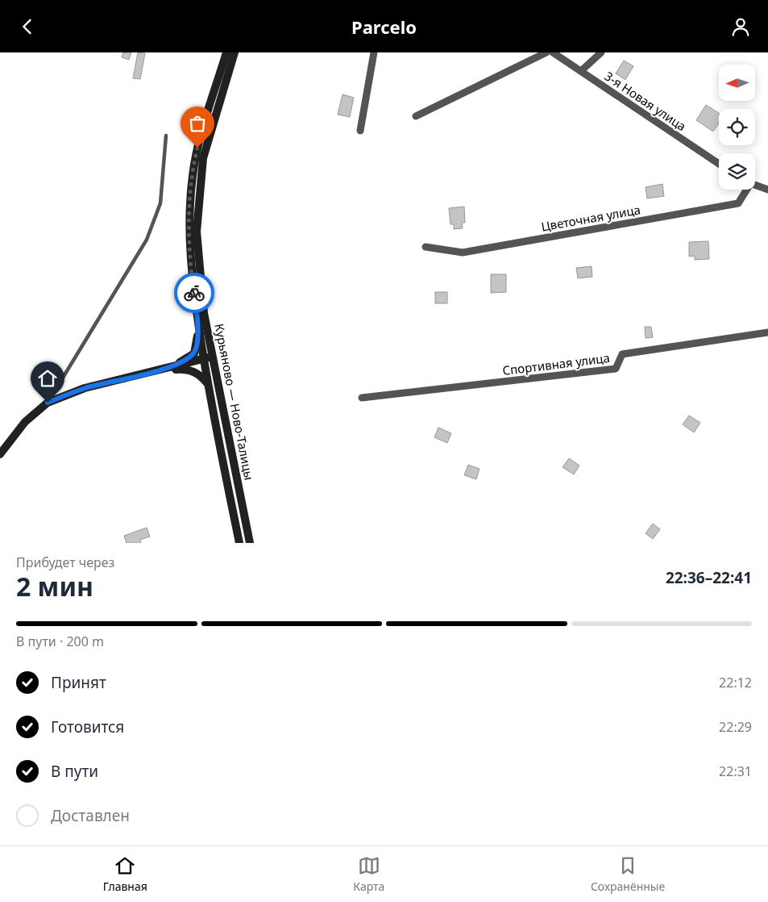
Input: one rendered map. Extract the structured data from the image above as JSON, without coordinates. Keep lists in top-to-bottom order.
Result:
{
  "streets": {
    "main road": ["Курьяново — Ново-Талицы"],
    "street": ["3-я Новая улица", "Цветочная улица", "Спортивная улица"]
  },
  "north": "left",
  "page": {
    "header": "Parcelo",
    "heading": ["2 мин", "Прибудет через", "22:36–22:41"],
    "bar": "В пути · 200 m",
    "list": [
      ["Принят", "22:12"],
      ["Готовится", "22:29"],
      ["В пути", "22:31"],
      "Доставлен"
    ],
    "tabs": ["Главная", "Карта", "Сохранённые"]
  }
}
